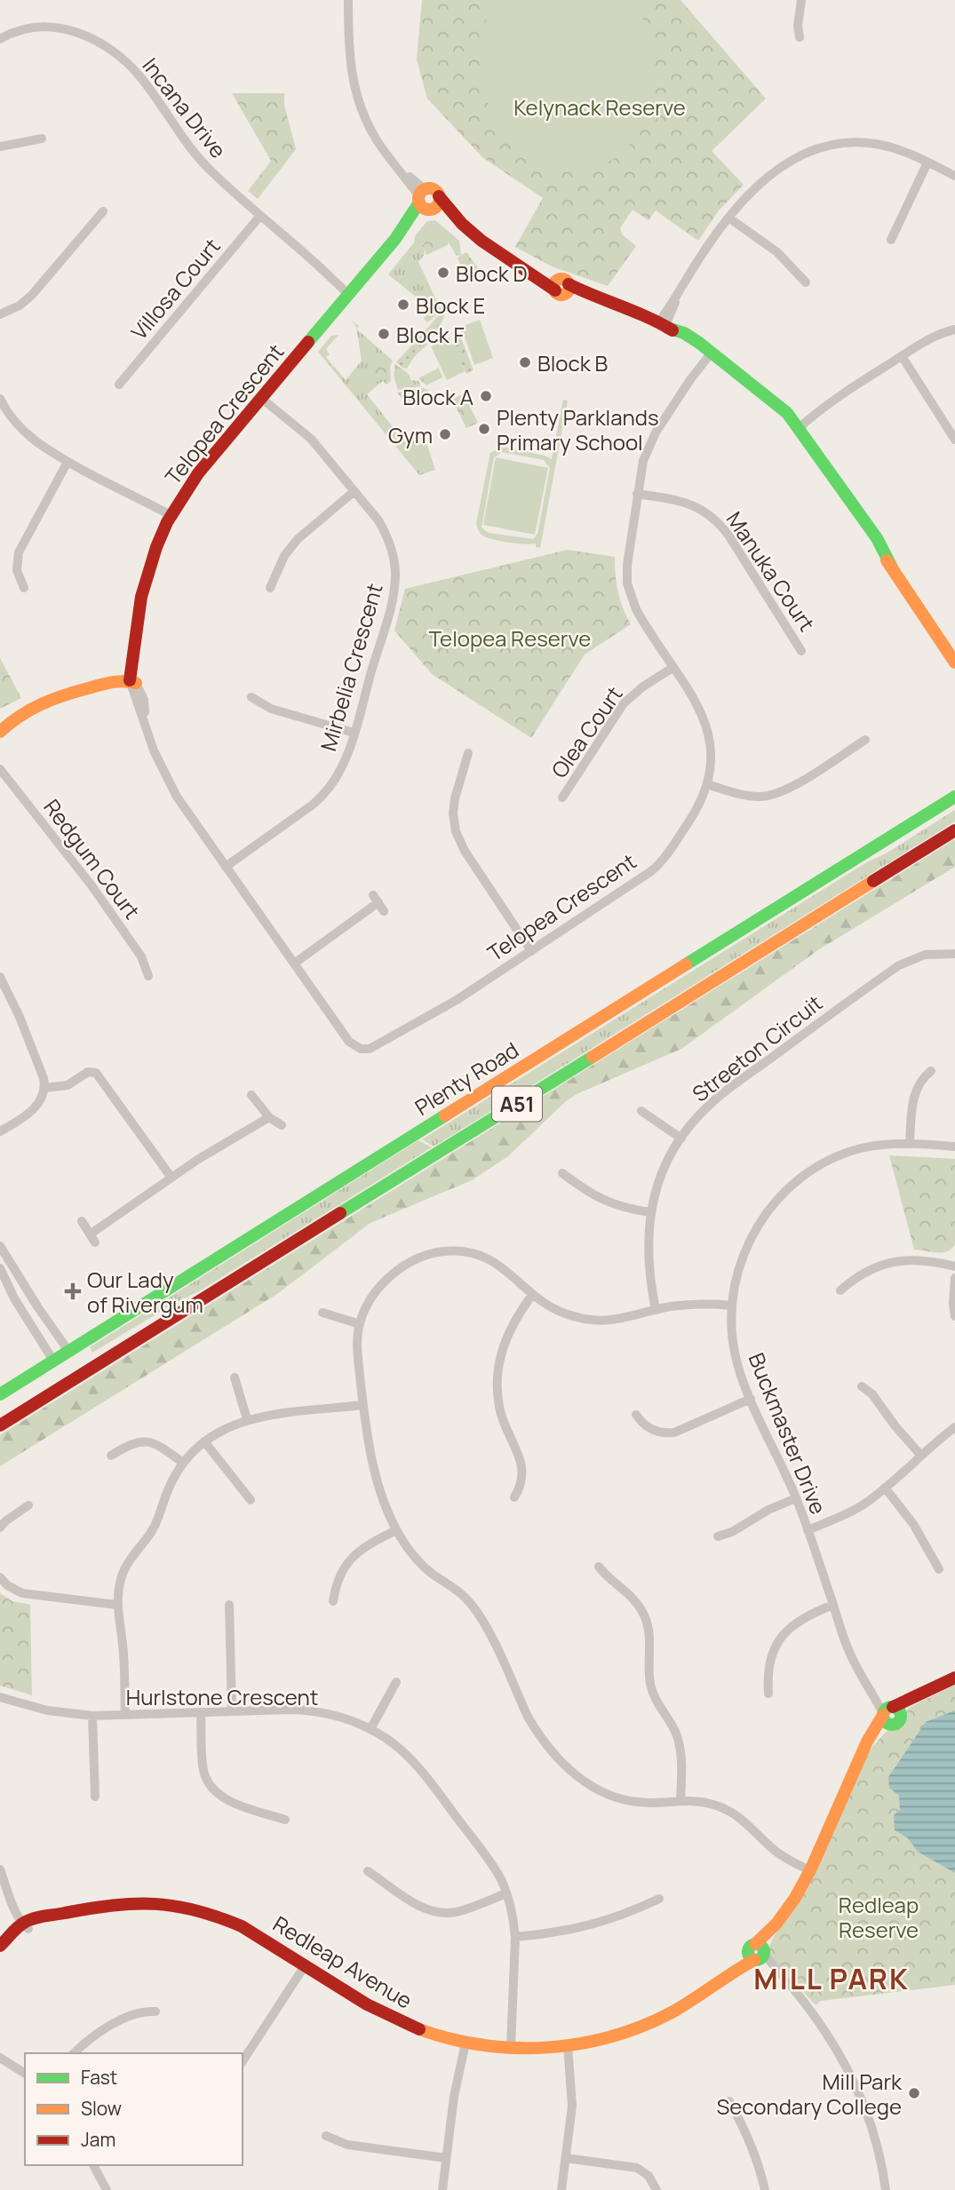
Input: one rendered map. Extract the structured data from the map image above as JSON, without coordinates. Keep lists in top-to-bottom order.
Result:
{
  "streets": {
    "main road": [
      "Telopea Crescent",
      "Plenty Road",
      "A51",
      "Redleap Avenue"
    ],
    "street": [
      "Incana Drive",
      "Villosa Court",
      "Manuka Court",
      "Mirbelia Crescent",
      "Olea Court",
      "Redgum Court",
      "Streeton Circuit",
      "Buckmaster Drive",
      "Hurlstone Crescent"
    ]
  },
  "crossings": [
    ["Incana Drive", "Villosa Court"],
    ["Incana Drive", "Telopea Crescent"],
    ["Telopea Crescent", "Manuka Court"],
    ["Telopea Crescent", "Mirbelia Crescent"],
    ["Telopea Crescent", "Olea Court"],
    ["Buckmaster Drive", "Redleap Avenue"],
    ["Hurlstone Crescent", "Redleap Avenue"]
  ],
  "districts": ["MILL PARK"],
  "parks": ["Kelynack Reserve", "Telopea Reserve", "Redleap Reserve"],
  "places": {
    "other": [
      "Block D",
      "Block E",
      "Block F",
      "Block B",
      "Block A",
      "Plenty Parklands Primary School",
      "Gym",
      "Mill Park Secondary College"
    ],
    "health": ["Our Lady of Rivergum"]
  },
  "legend": ["Fast", "Slow", "Jam"]
}
